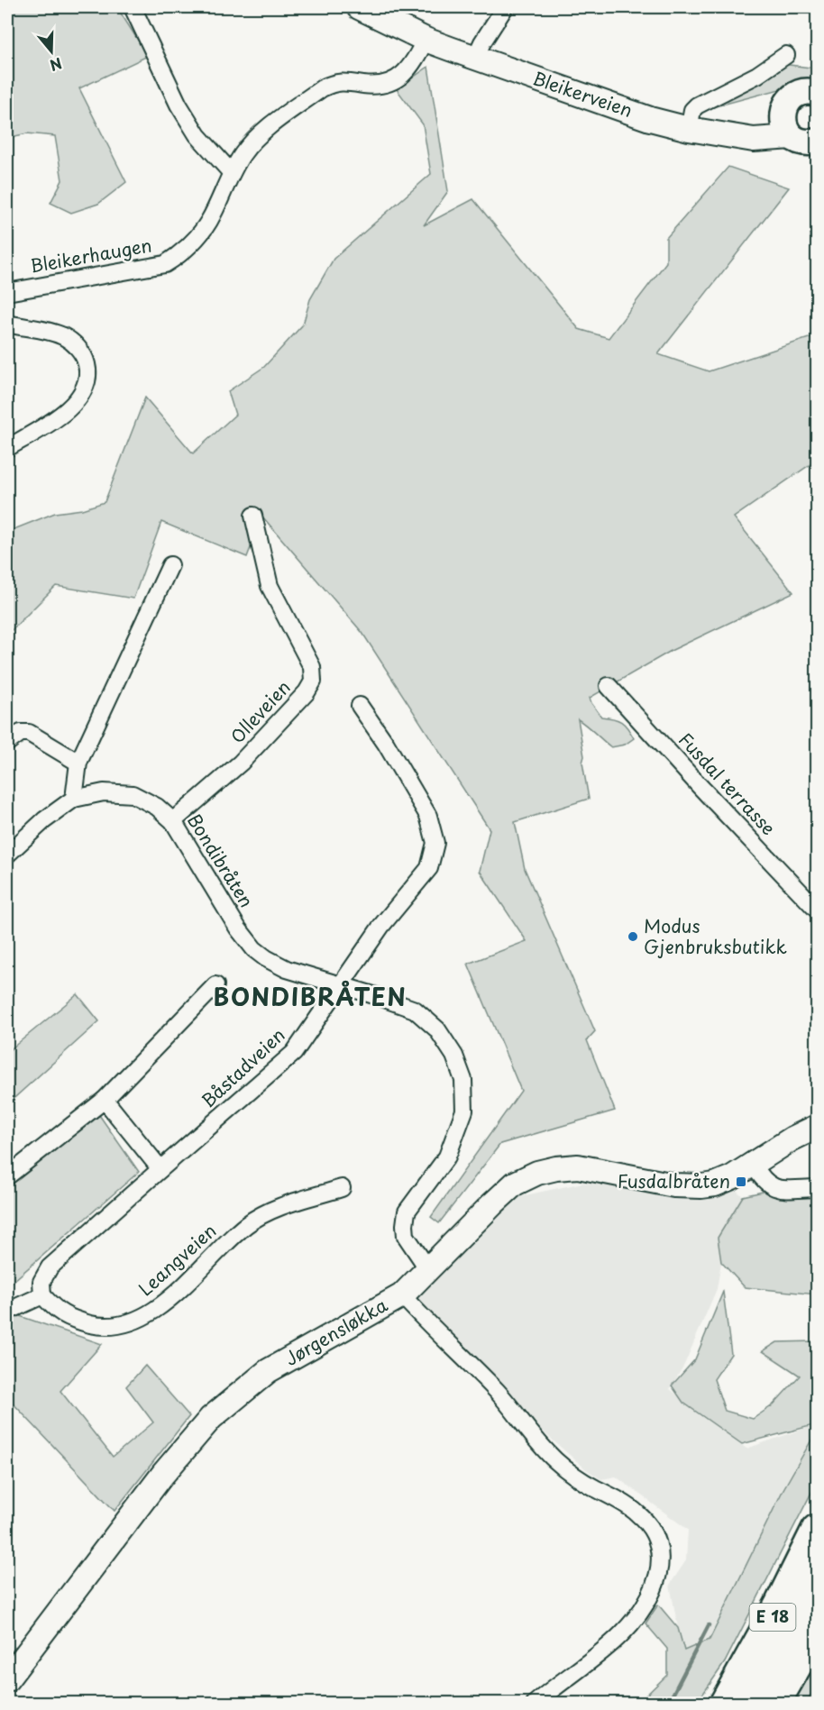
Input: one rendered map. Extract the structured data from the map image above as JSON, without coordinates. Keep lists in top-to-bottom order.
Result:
{
  "streets": {
    "highway": ["E 18"],
    "street": [
      "Bleikerveien",
      "Bleikerhaugen",
      "Olleveien",
      "Fusdal terrasse",
      "Bondibråten",
      "Båstadveien",
      "Leangveien",
      "Jørgensløkka"
    ]
  },
  "crossings": [
    ["Bleikerveien", "Bleikerhaugen"],
    ["Olleveien", "Bondibråten"],
    ["Bondibråten", "Båstadveien"],
    ["Bondibråten", "Jørgensløkka"],
    ["Båstadveien", "Leangveien"]
  ],
  "districts": ["BONDIBRÅTEN"],
  "places": {
    "other": ["Modus Gjenbruksbutikk"],
    "transit": ["Fusdalbråten"]
  },
  "north": "bottom"
}
